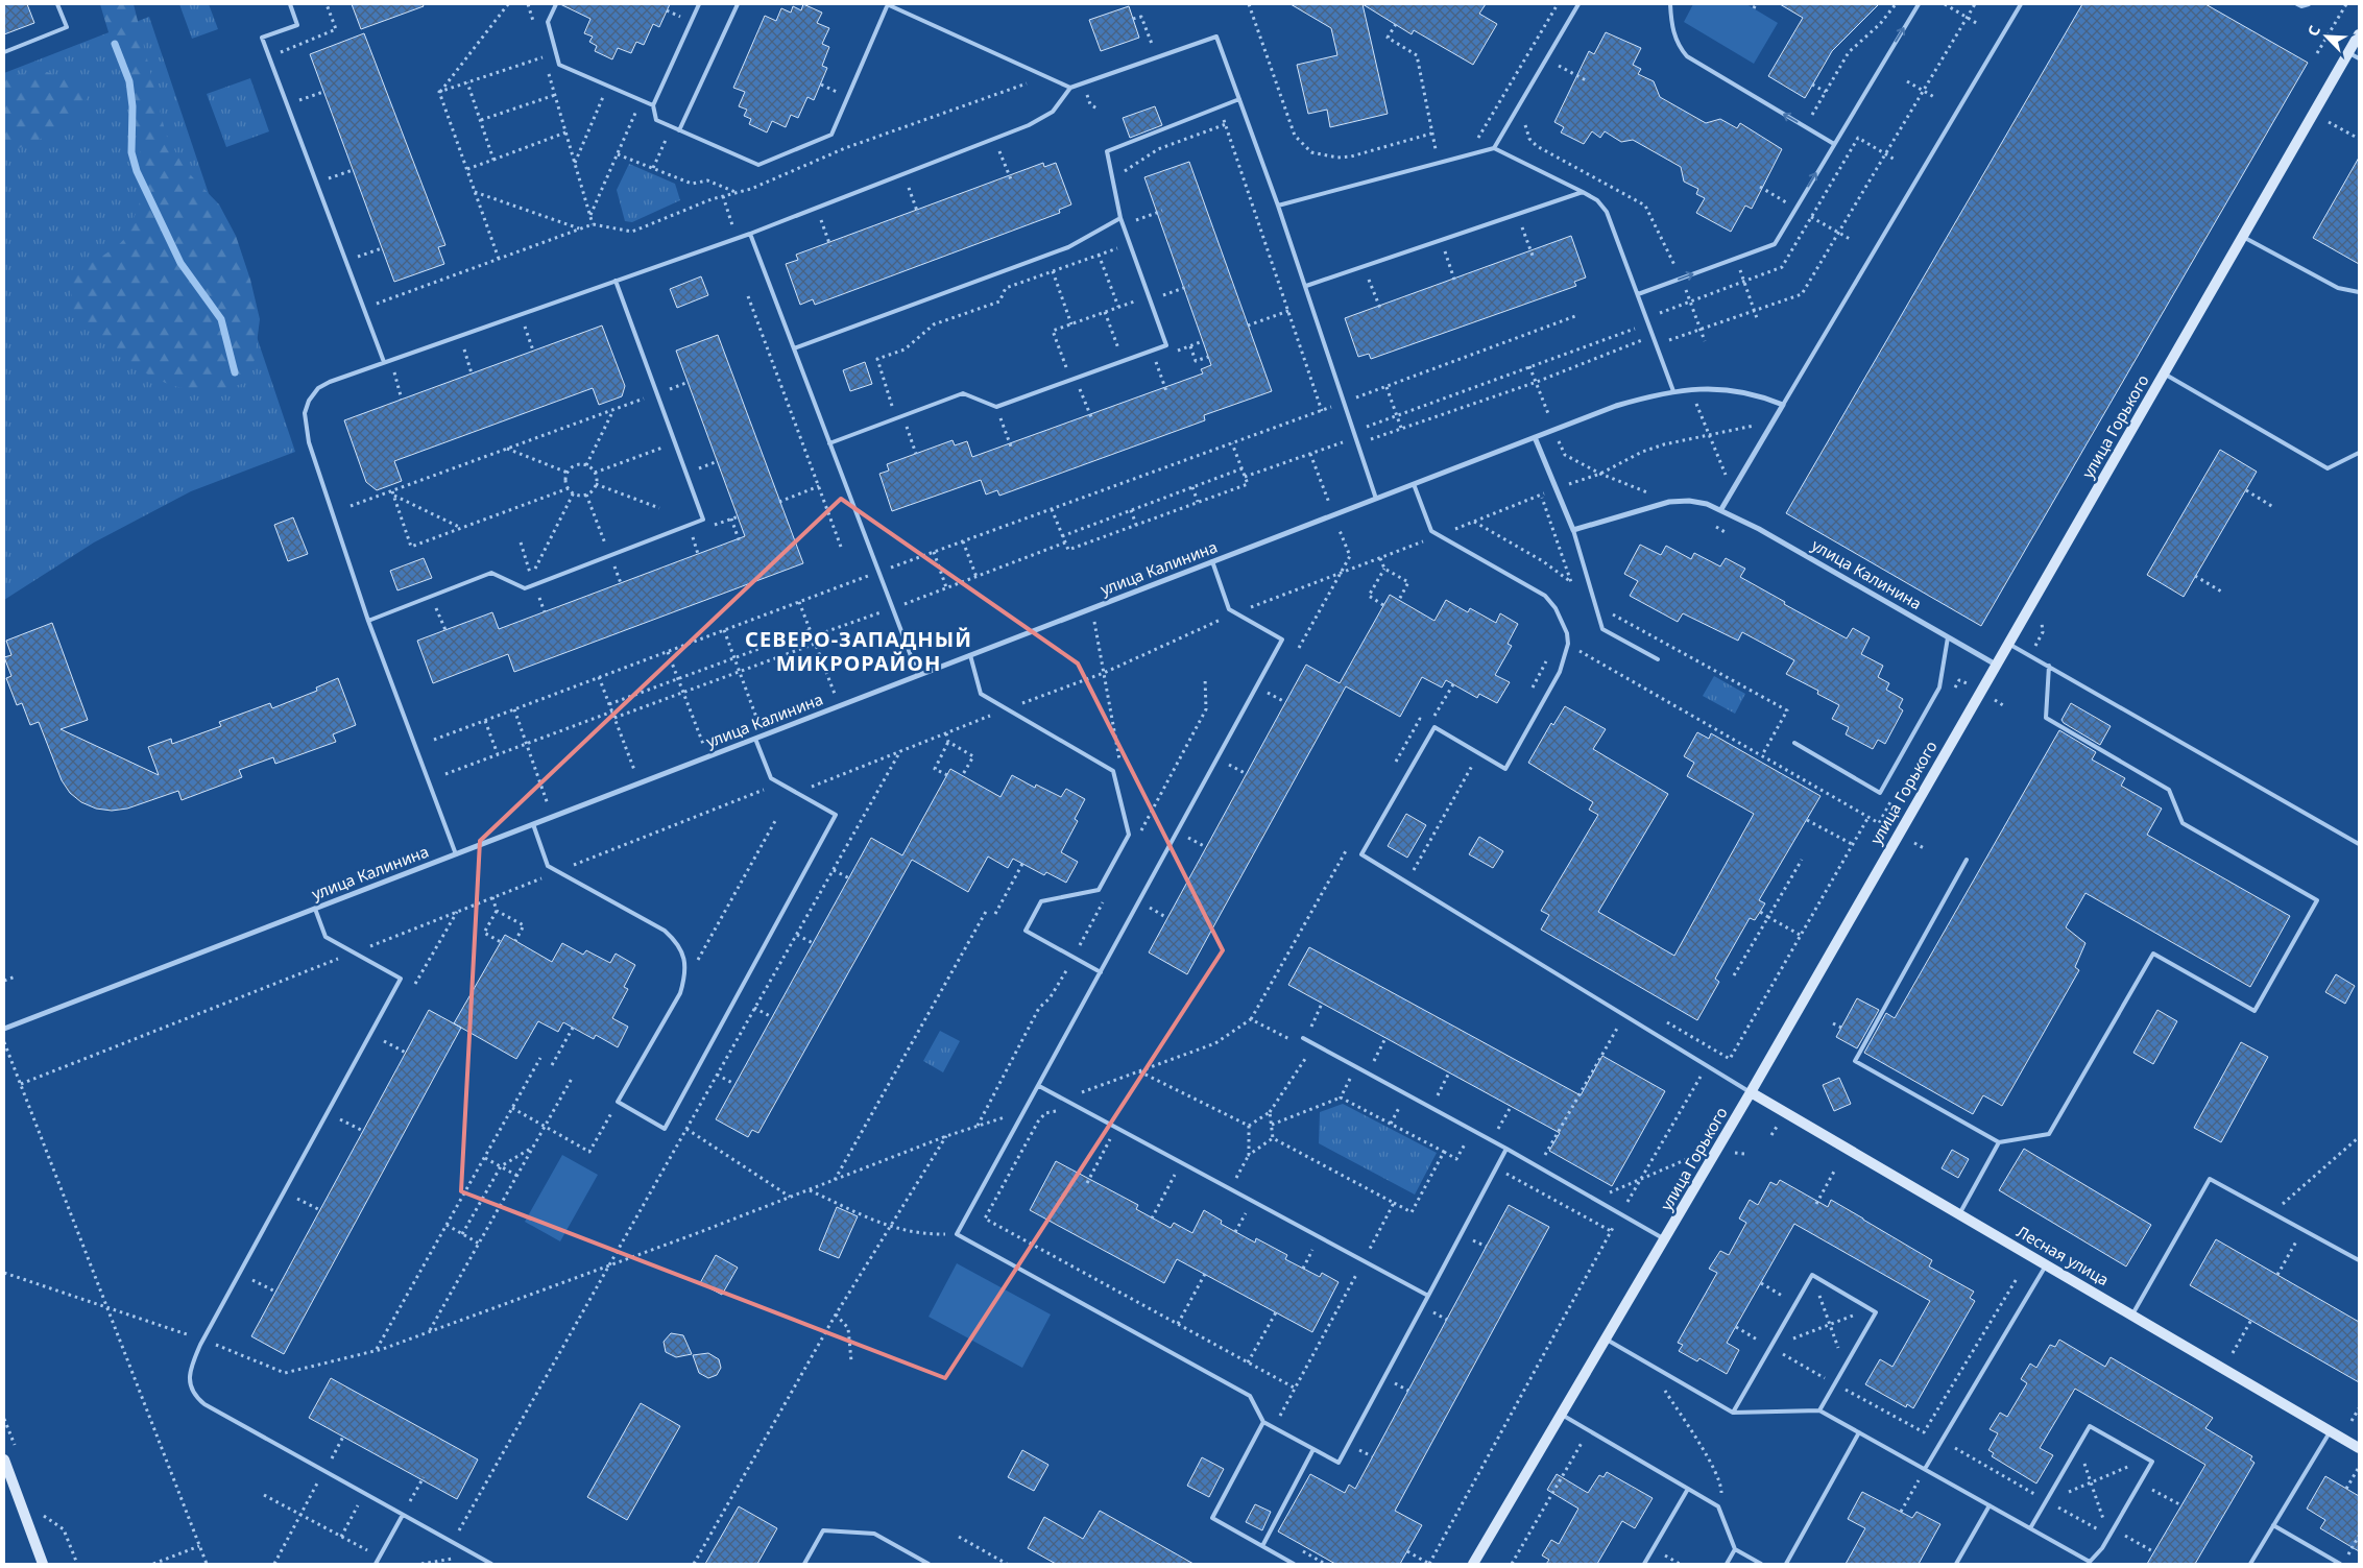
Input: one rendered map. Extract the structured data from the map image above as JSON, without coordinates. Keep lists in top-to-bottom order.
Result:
{
  "streets": {
    "street": ["улица Горького", "улица Калинина", "Лесная улица"]
  },
  "crossings": [
    ["улица Горького", "улица Калинина"],
    ["улица Горького", "Лесная улица"]
  ],
  "districts": ["СЕВЕРО-ЗАПАДНЫЙ МИКРОРАЙОН"],
  "north": "top left"
}
